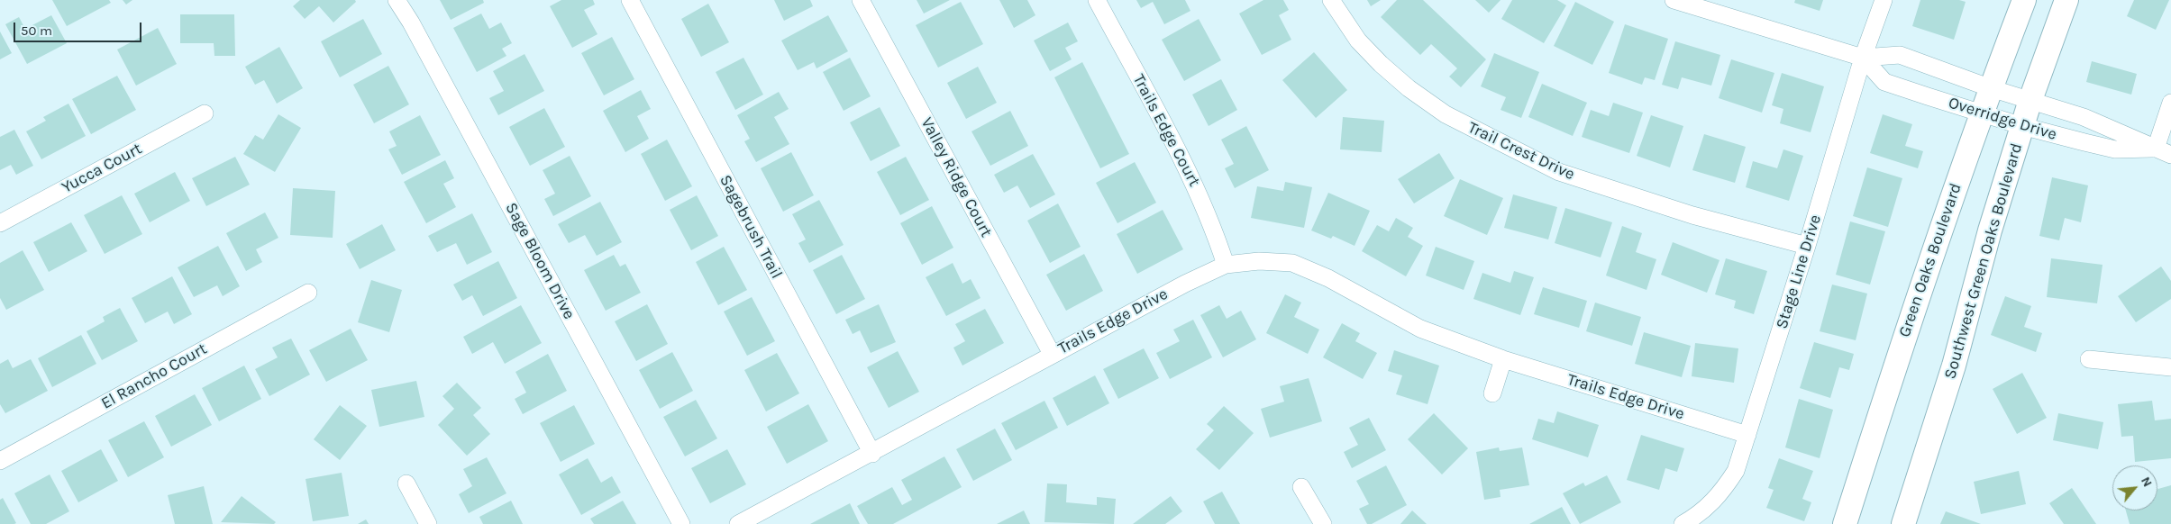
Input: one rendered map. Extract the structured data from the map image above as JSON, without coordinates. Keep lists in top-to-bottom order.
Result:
{
  "streets": {
    "main road": ["Green Oaks Boulevard", "Southwest Green Oaks Boulevard"],
    "street": [
      "Overridge Drive",
      "Trails Edge Court",
      "Trail Crest Drive",
      "Yucca Court",
      "Valley Ridge Court",
      "Sagebrush Trail",
      "Sage Bloom Drive",
      "Stage Line Drive",
      "Trails Edge Drive",
      "El Rancho Court"
    ]
  },
  "crossings": [
    ["Overridge Drive", "Green Oaks Boulevard"],
    ["Overridge Drive", "Southwest Green Oaks Boulevard"],
    ["Overridge Drive", "Stage Line Drive"],
    ["Trails Edge Court", "Trails Edge Drive"],
    ["Trail Crest Drive", "Stage Line Drive"],
    ["Valley Ridge Court", "Trails Edge Drive"],
    ["Sagebrush Trail", "Trails Edge Drive"],
    ["Stage Line Drive", "Trails Edge Drive"]
  ],
  "scale_bar": "50 m",
  "north": "top right"
}
